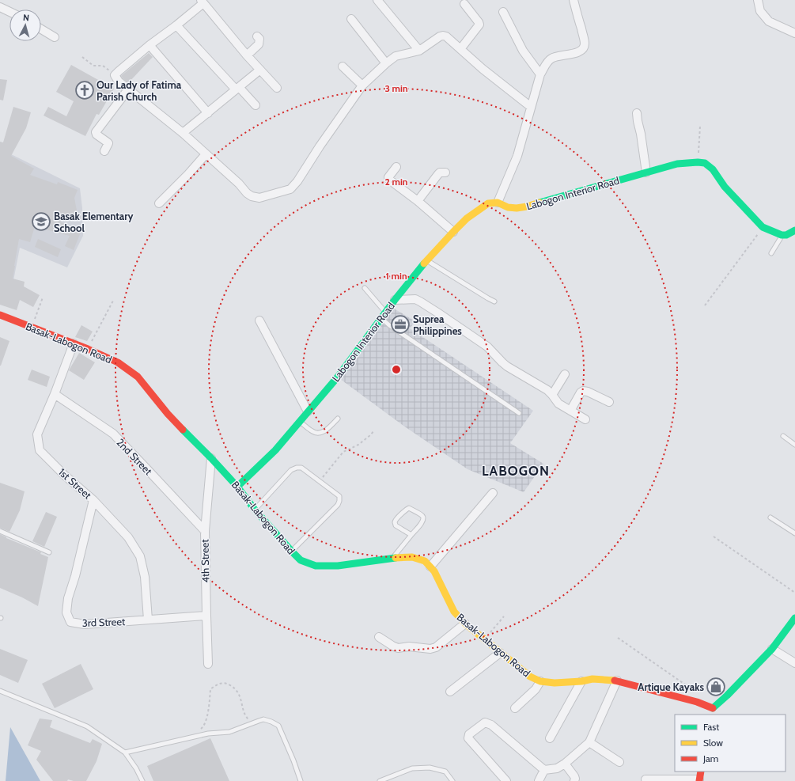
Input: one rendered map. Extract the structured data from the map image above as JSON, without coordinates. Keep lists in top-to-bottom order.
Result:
{
  "streets": {
    "street": [
      "Labogon Interior Road",
      "Basak-Labogon Road",
      "2nd Street",
      "1st Street",
      "4th Street",
      "3rd Street"
    ]
  },
  "crossings": [
    ["Labogon Interior Road", "Basak-Labogon Road"],
    ["Basak-Labogon Road", "1st Street"],
    ["Basak-Labogon Road", "4th Street"],
    ["2nd Street", "1st Street"],
    ["2nd Street", "4th Street"],
    ["1st Street", "3rd Street"],
    ["4th Street", "3rd Street"]
  ],
  "districts": ["LABOGON"],
  "places": {
    "church": ["Our Lady of Fatima Parish Church"],
    "school or university": ["Basak Elementary School"],
    "office": ["Suprea Philippines"],
    "shop": ["Artique Kayaks"]
  },
  "legend": ["Fast", "Slow", "Jam"],
  "north": "top",
  "rings": ["3 min", "2 min", "1 min"]
}
